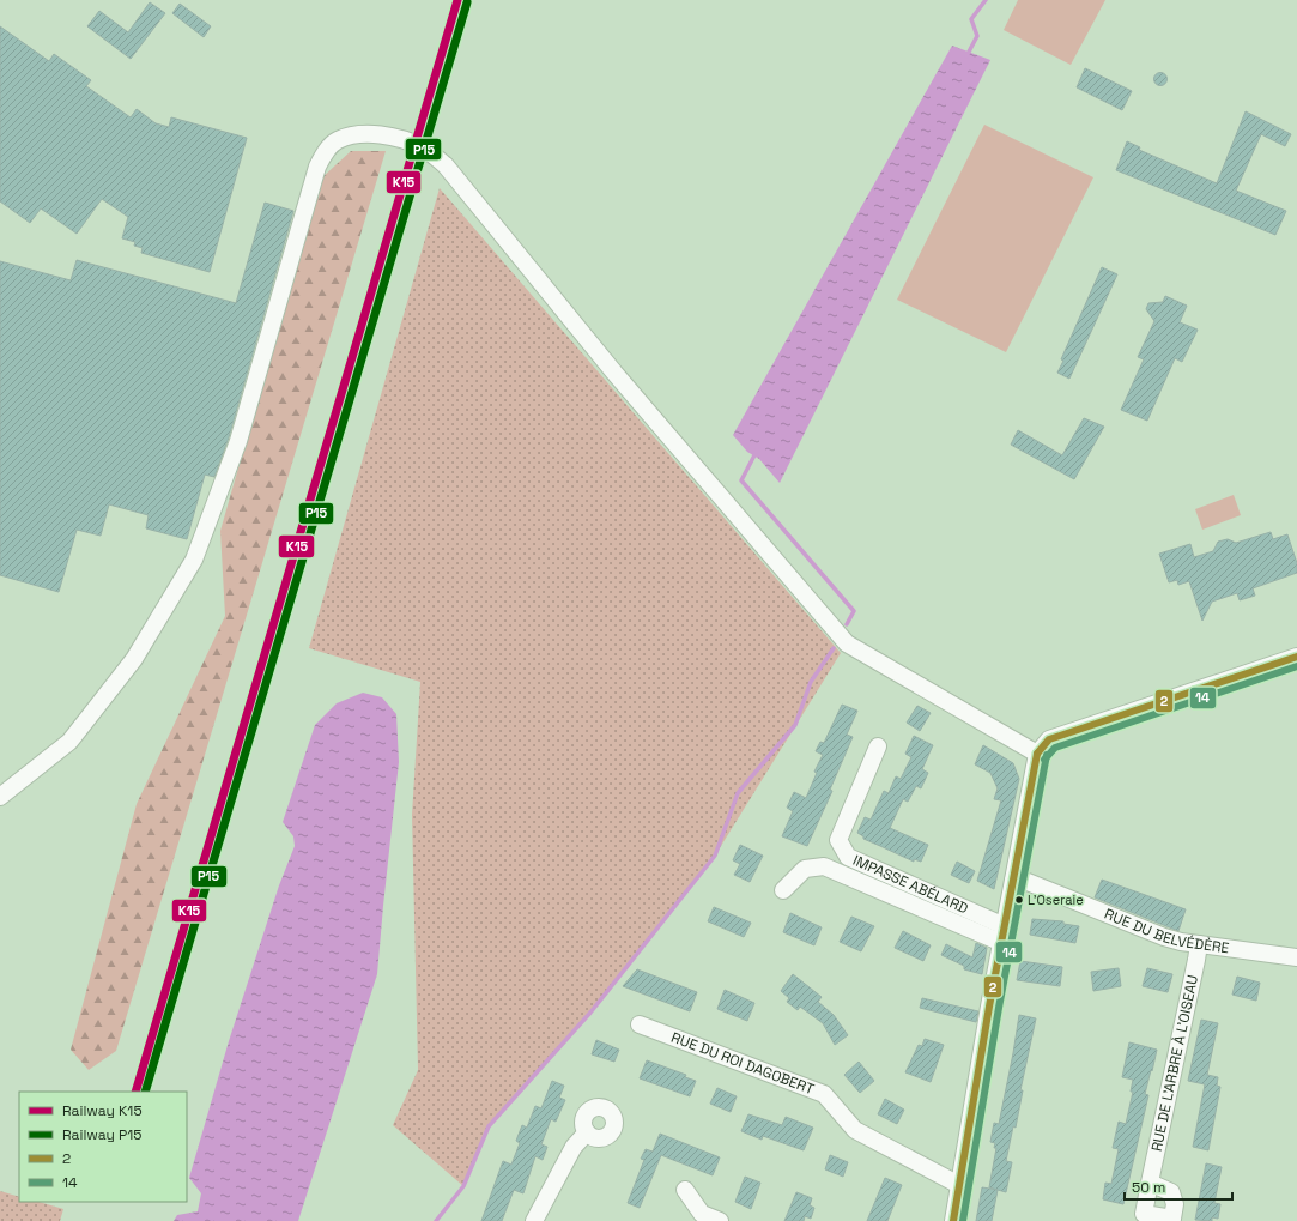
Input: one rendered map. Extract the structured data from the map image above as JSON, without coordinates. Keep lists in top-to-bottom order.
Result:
{
  "streets": {
    "street": [
      "IMPASSE ABÉLARD",
      "RUE DU BELVÉDÈRE",
      "RUE DU ROI DAGOBERT",
      "RUE DE L'ARBRE À L'OISEAU"
    ]
  },
  "crossings": [
    ["RUE DU BELVÉDÈRE", "RUE DE L'ARBRE À L'OISEAU"]
  ],
  "places": ["L'Oseraie"],
  "lines": [
    "rail line K15",
    "rail line P15",
    "transit line 2",
    "transit line 14"
  ],
  "legend": [
    "Railway K15",
    "Railway P15",
    "2",
    "14"
  ],
  "scale_bar": "50 m"
}
